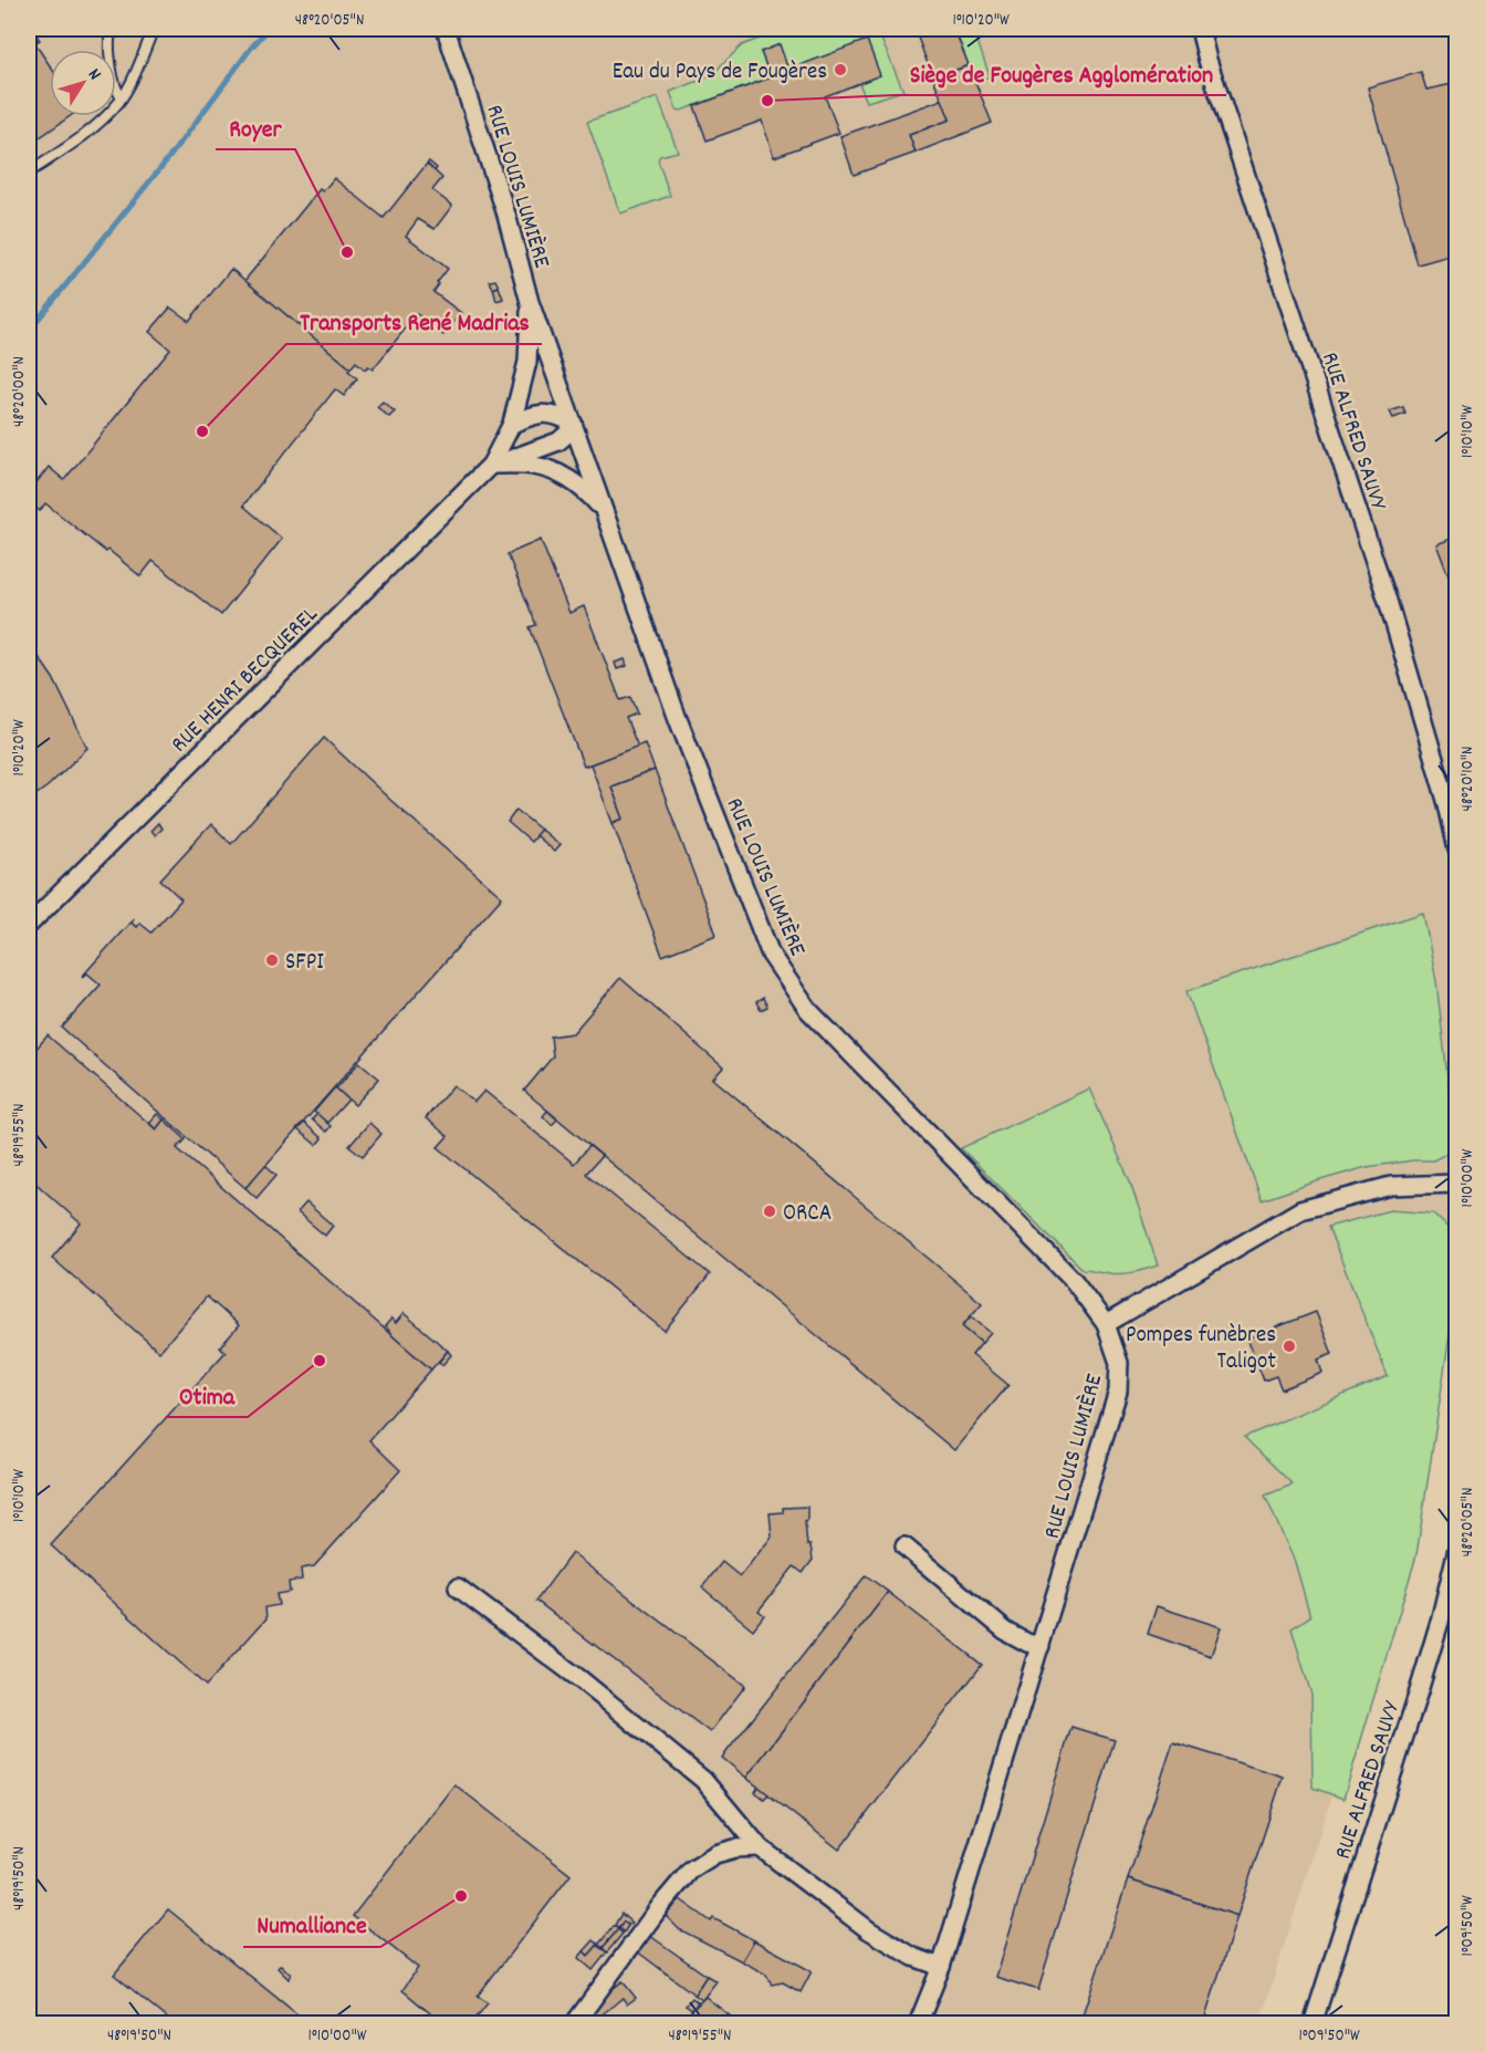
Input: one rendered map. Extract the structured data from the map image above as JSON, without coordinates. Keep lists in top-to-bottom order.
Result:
{
  "streets": {
    "street": ["RUE LOUIS LUMIÈRE", "RUE ALFRED SAUVY", "RUE HENRI BECQUEREL"]
  },
  "crossings": [
    ["RUE LOUIS LUMIÈRE", "RUE HENRI BECQUEREL"]
  ],
  "places": [
    "Eau du Pays de Fougères",
    "Siège de Fougères Agglomération",
    "Royer",
    "Transports René Madrias",
    "SFPI",
    "ORCA",
    "Pompes funèbres Taligot",
    "Otima",
    "Numalliance"
  ],
  "north": "top right",
  "coordinates": [
    "48°20'05\"N",
    "1°10'20\"W",
    "48°20'00\"N",
    "1°10'10\"W",
    "48°20'10\"N",
    "48°19'55\"N",
    "1°10'00\"W",
    "48°19'50\"N",
    "1°09'50\"W"
  ]
}
